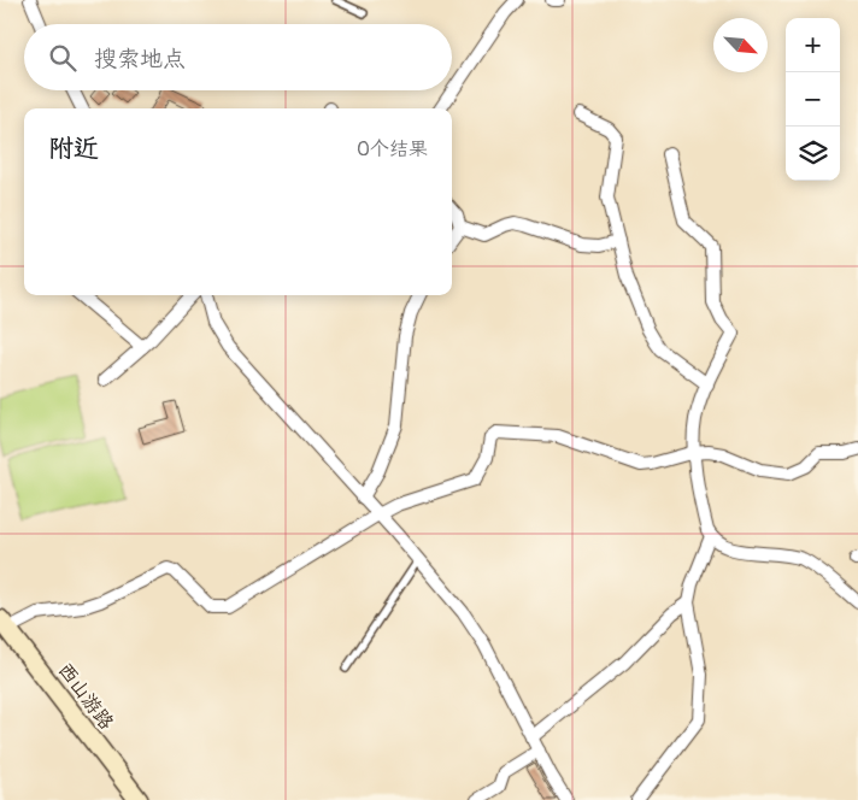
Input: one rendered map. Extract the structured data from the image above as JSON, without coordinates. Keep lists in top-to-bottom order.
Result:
{
  "streets": {
    "street": ["西山游路"]
  },
  "north": "bottom right",
  "page": {
    "map_buttons": ["+", "−"],
    "search": "搜索地点",
    "heading": ["附近", "0个结果"]
  }
}
